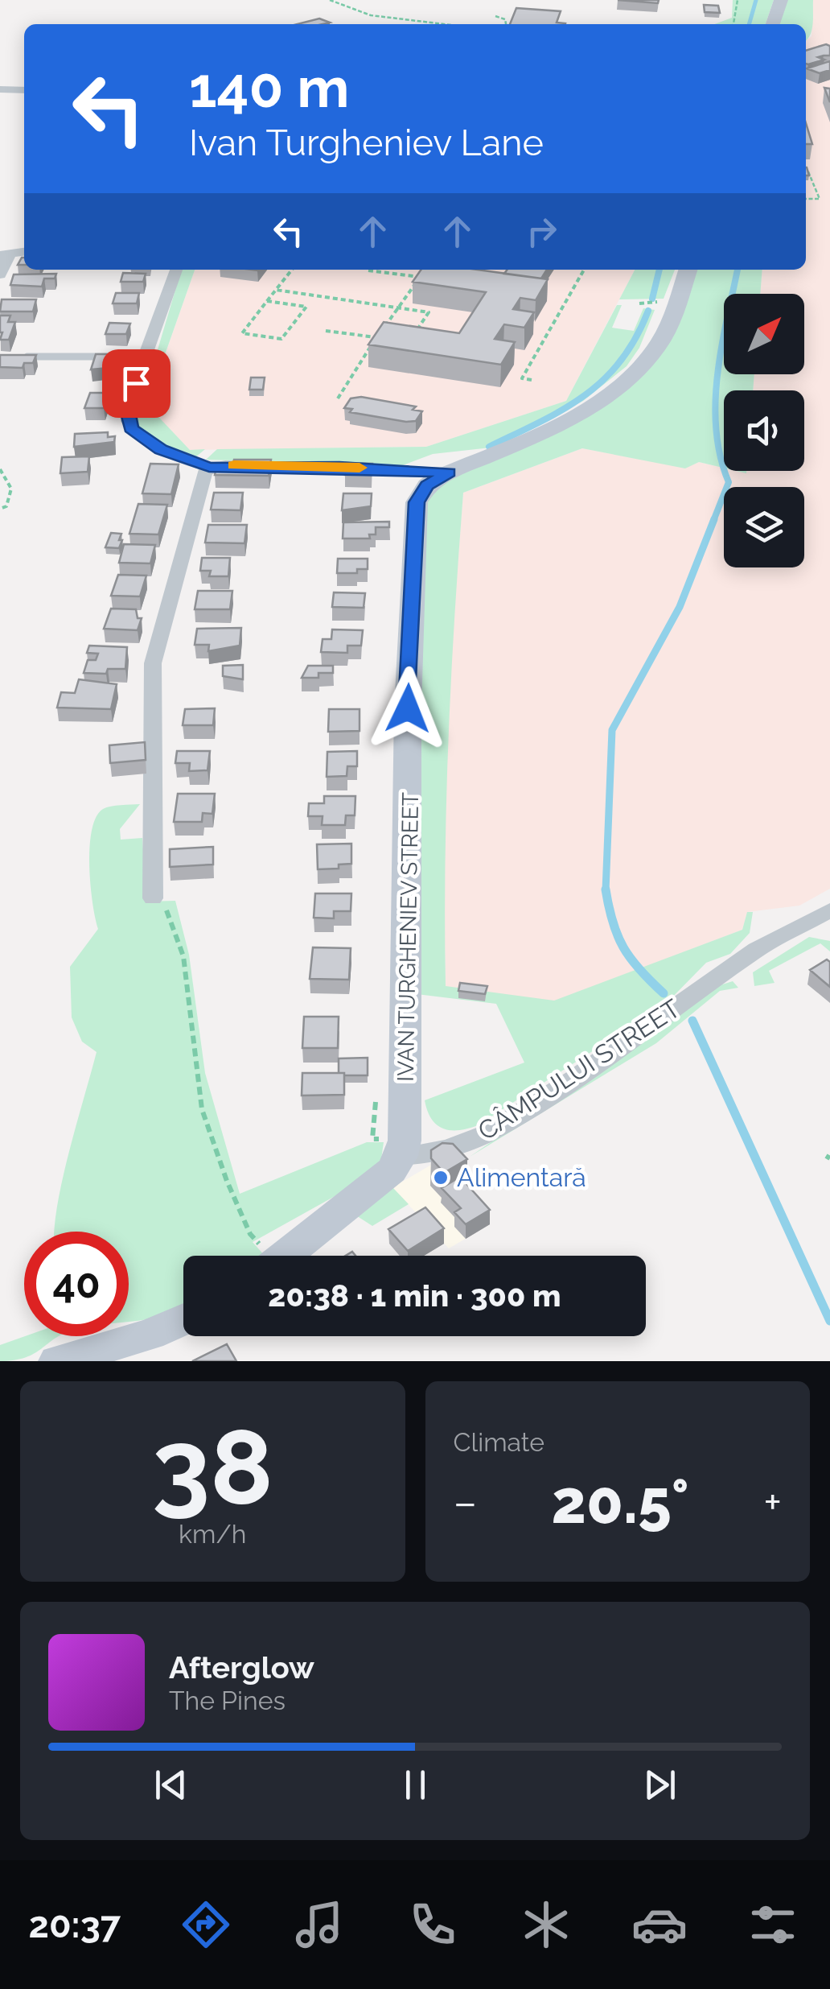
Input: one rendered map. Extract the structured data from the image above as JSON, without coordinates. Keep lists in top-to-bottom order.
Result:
{
  "streets": {
    "street": ["IVAN TURGHENIEV STREET", "CÂMPULUI STREET"]
  },
  "crossings": [
    ["IVAN TURGHENIEV STREET", "CÂMPULUI STREET"]
  ],
  "places": ["Alimentară"],
  "north": "top right",
  "page": {
    "turn": ["140 m", "Ivan Turgheniev Lane"],
    "limit": "40",
    "trip": "20:38 · 1 min · 300 m",
    "tile": [
      ["38", "km/h"],
      "Climate"
    ],
    "heat": ["−", "20.5°", "+"],
    "song": ["Afterglow", "The Pines"],
    "tabs": "20:37"
  }
}
